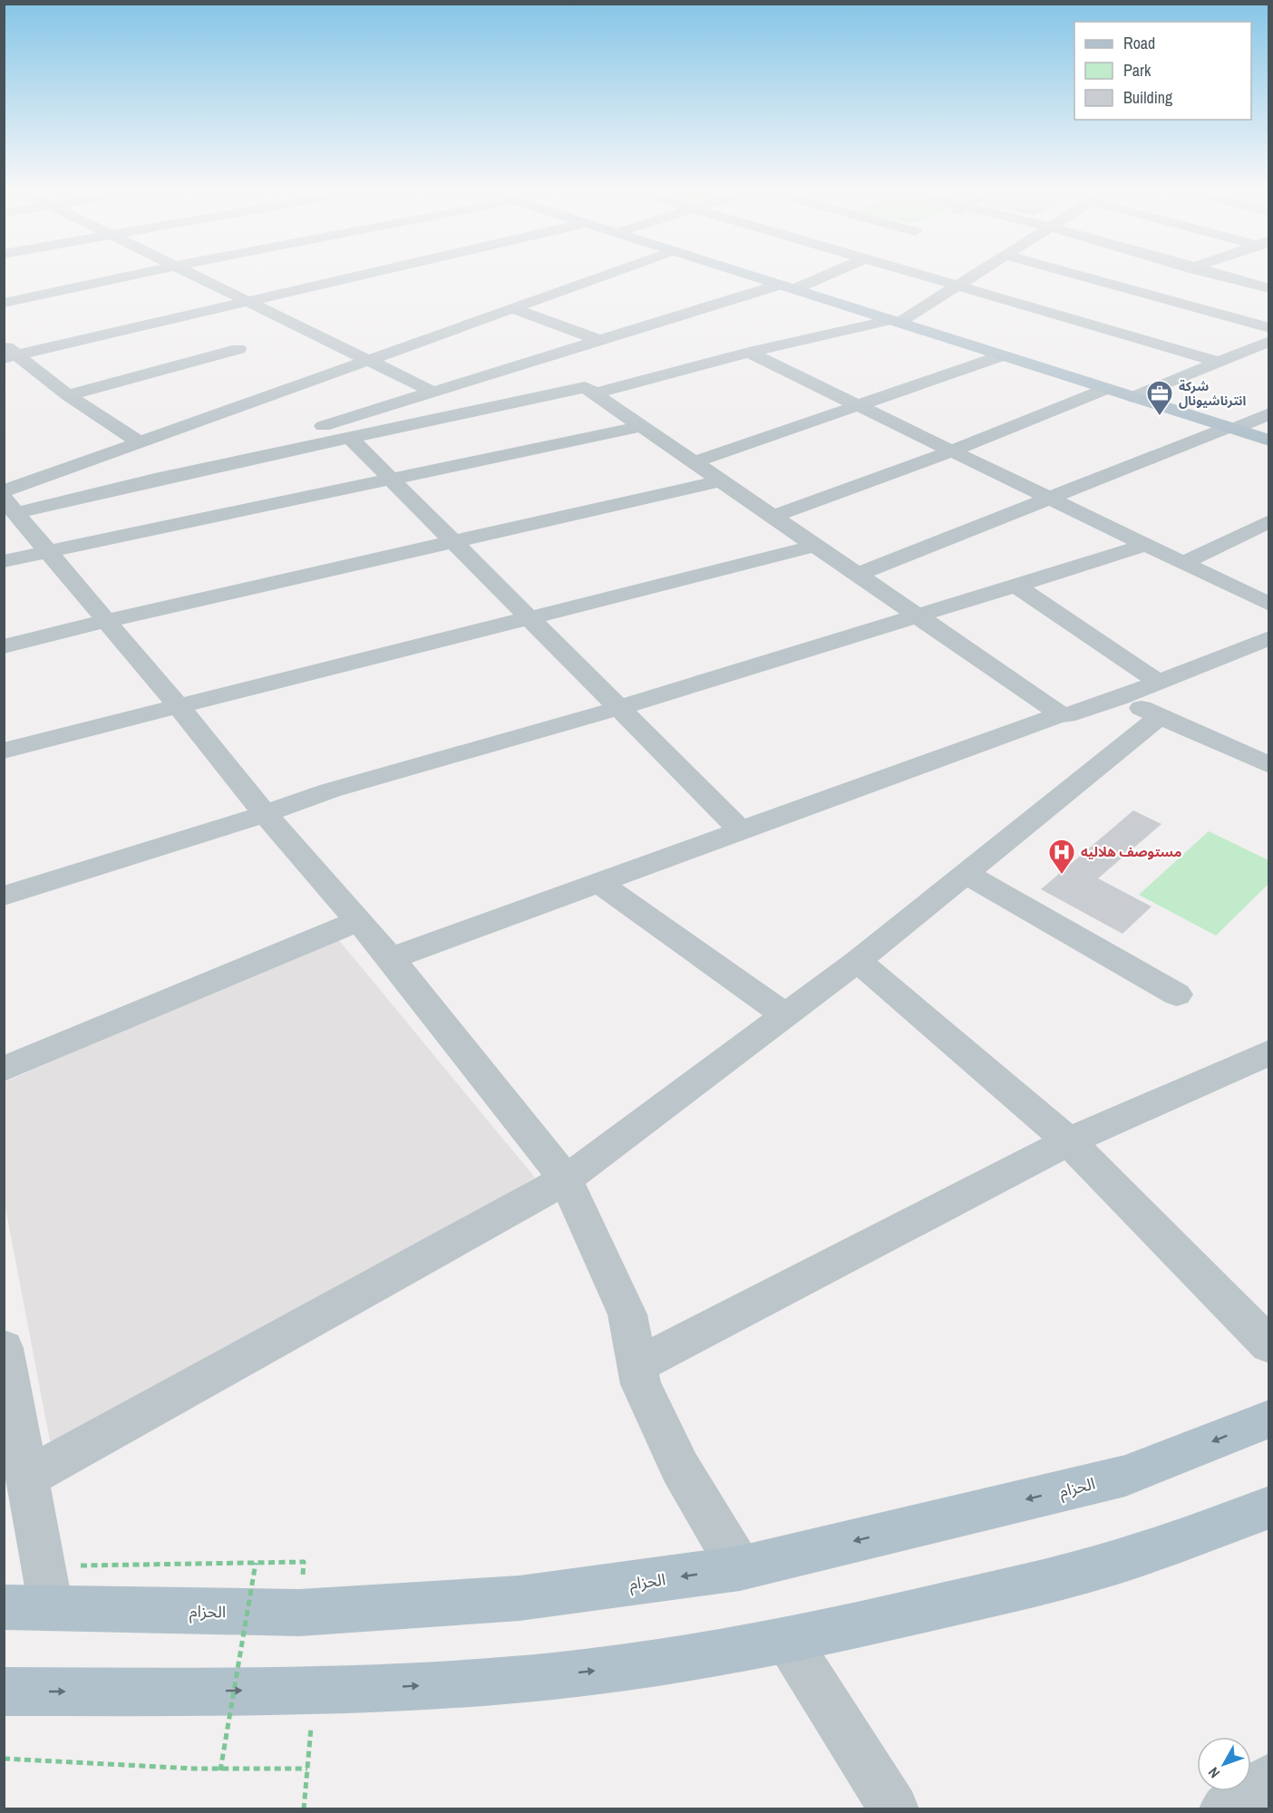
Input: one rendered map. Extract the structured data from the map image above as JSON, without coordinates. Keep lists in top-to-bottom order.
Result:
{
  "streets": {
    "main road": ["الحزام"]
  },
  "places": {
    "office": ["شركة انترناشيونال"],
    "hospital": ["مستوصف هلاليه"]
  },
  "legend": ["Road", "Park", "Building"],
  "north": "bottom left"
}
